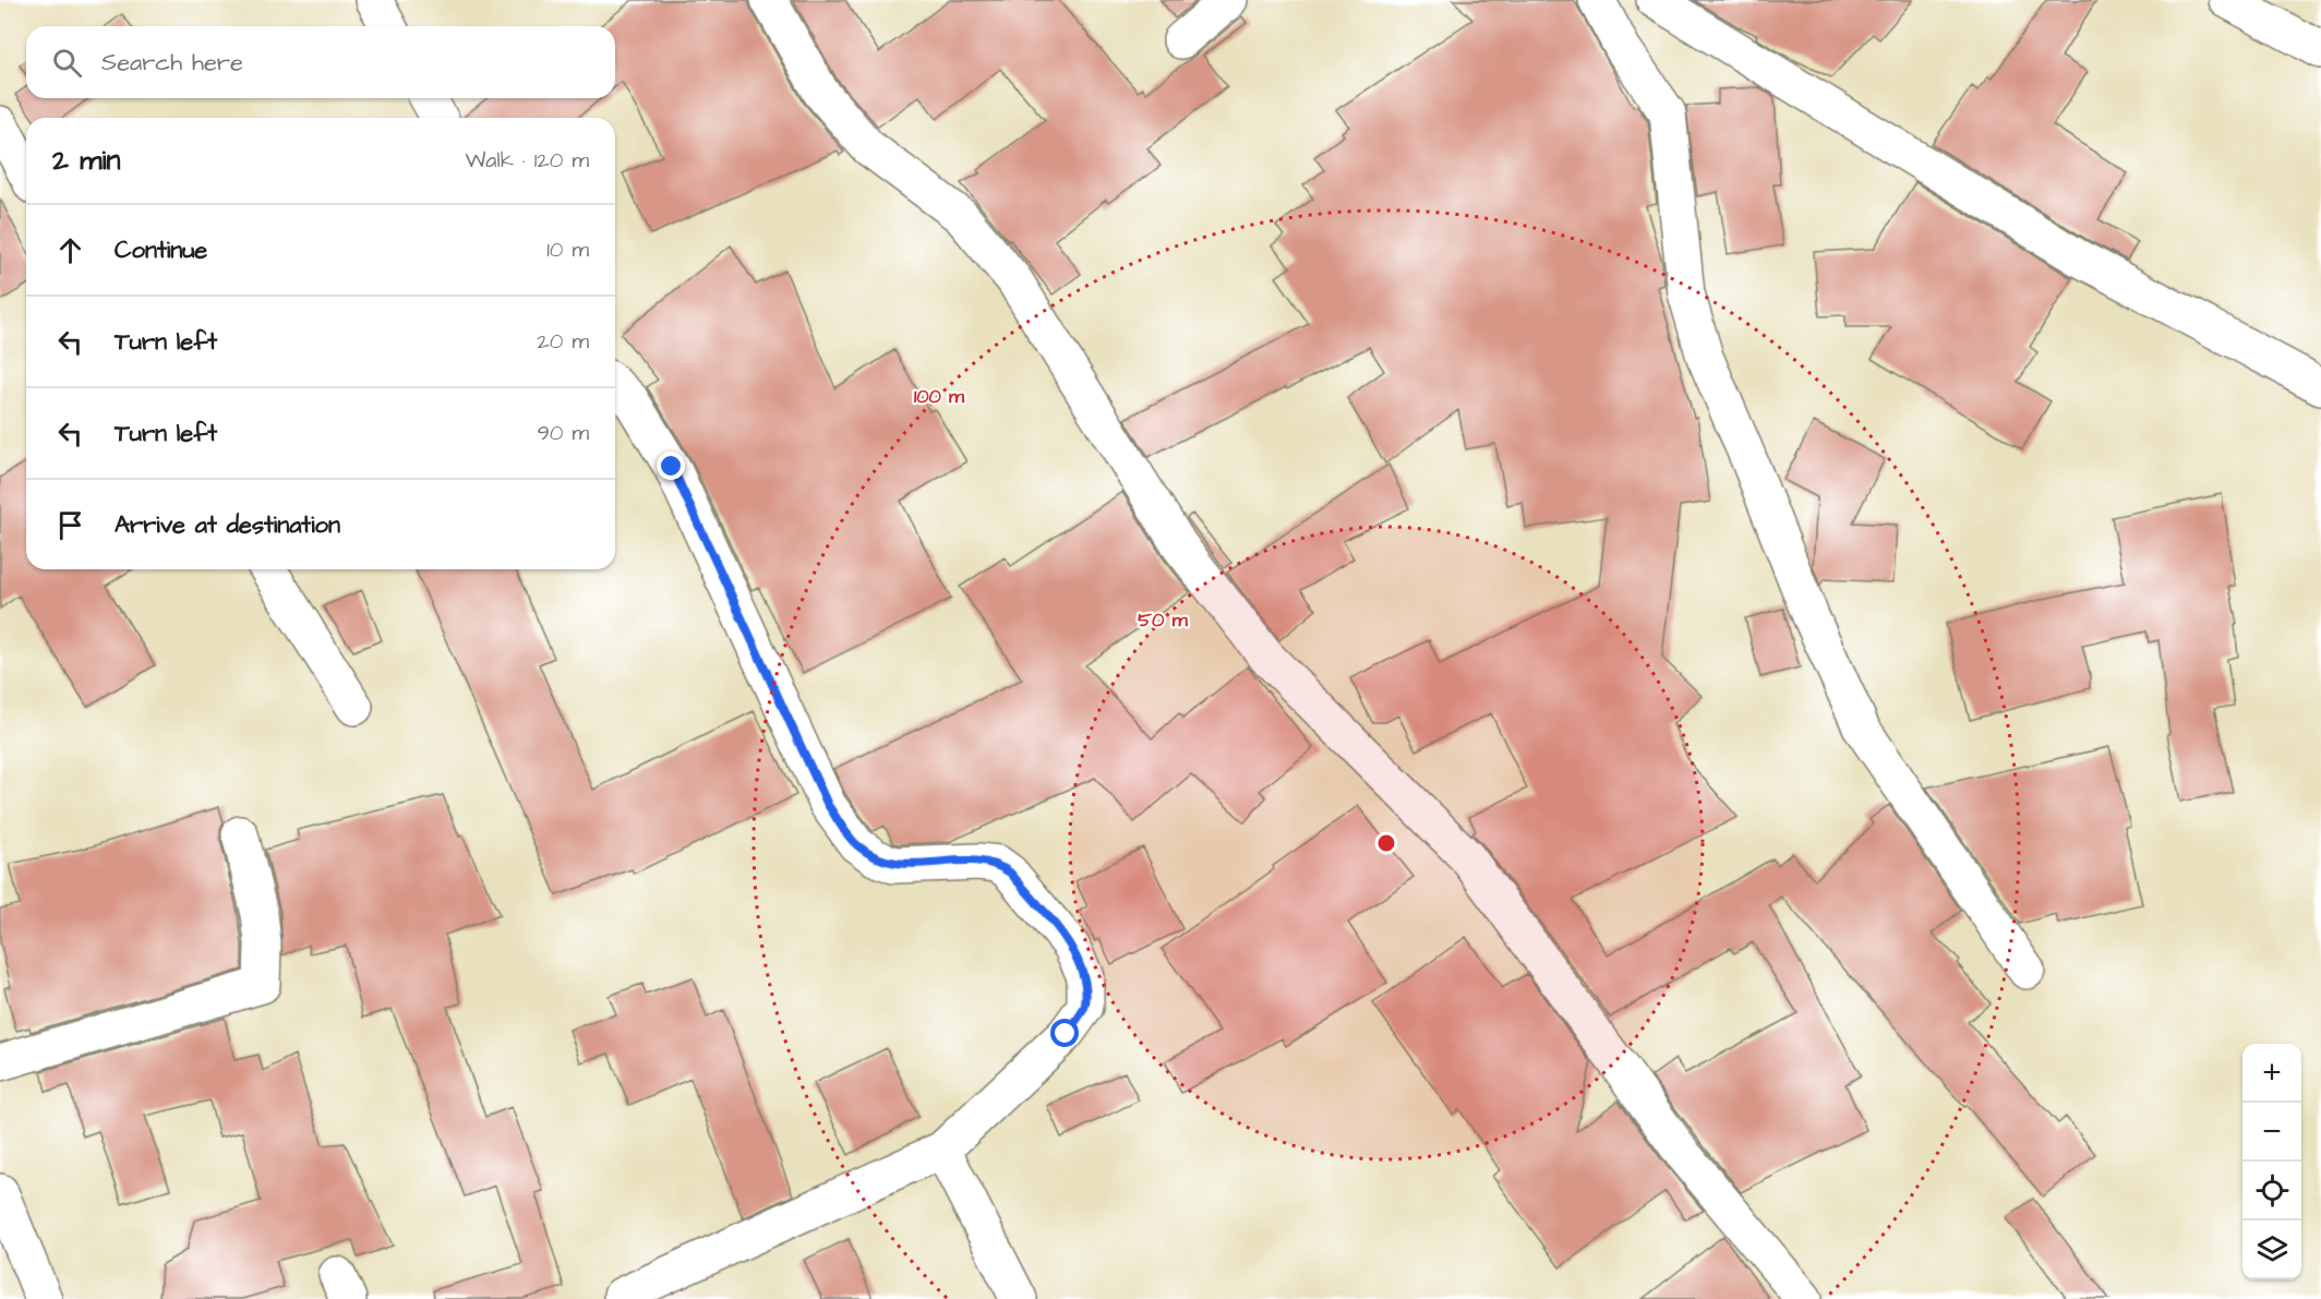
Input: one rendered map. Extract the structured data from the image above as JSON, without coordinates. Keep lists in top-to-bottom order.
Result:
{
  "page": {
    "search": "Search here",
    "heading": ["2 min", "Walk · 120 m"],
    "list": [
      ["Continue", "10 m"],
      ["Turn left", "20 m"],
      ["Turn left", "90 m"],
      "Arrive at destination"
    ],
    "map_buttons": ["+", "−"]
  },
  "rings": ["100 m", "50 m"]
}
